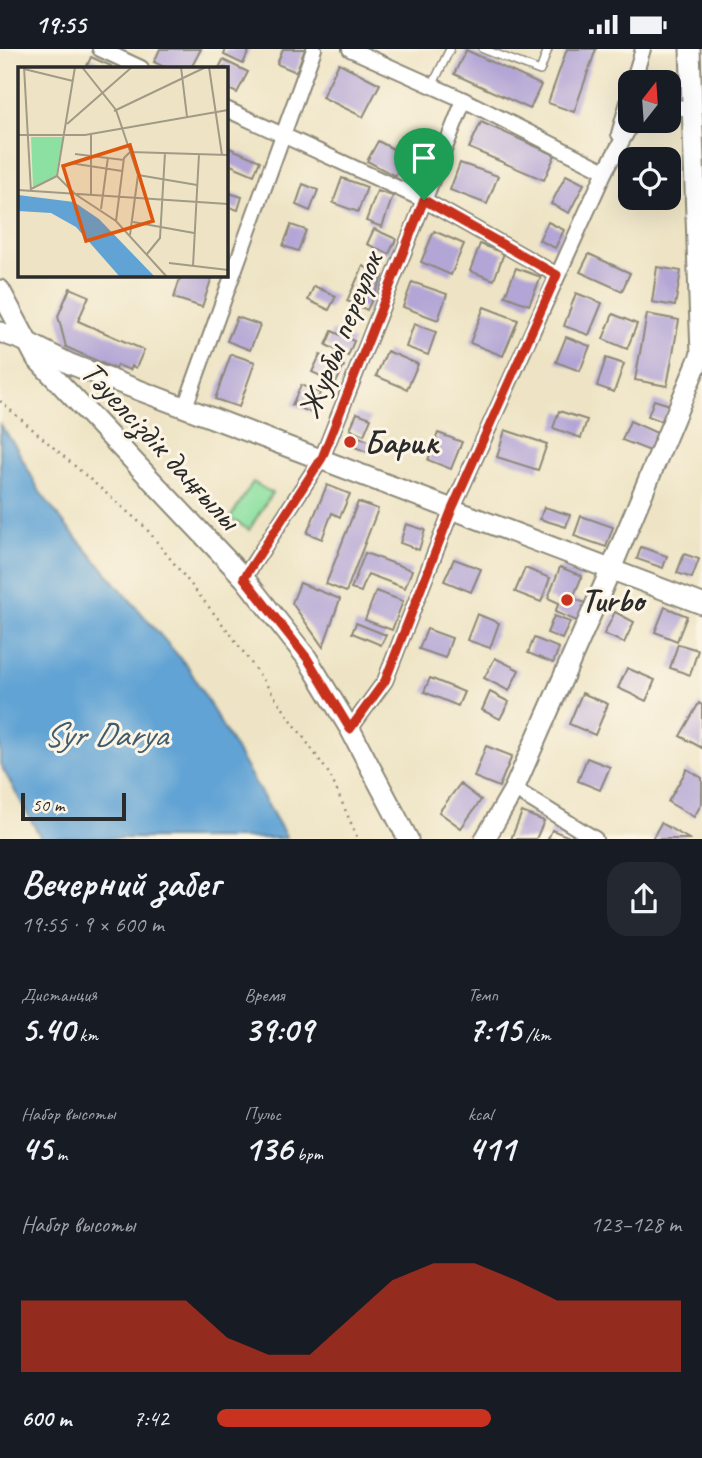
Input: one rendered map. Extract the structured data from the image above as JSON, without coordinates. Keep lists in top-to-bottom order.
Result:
{
  "streets": {
    "street": ["Журбы переулок", "Тәуелсіздік даңғылы"]
  },
  "crossings": [
    ["Журбы переулок", "Тәуелсіздік даңғылы"]
  ],
  "water": ["Syr Darya"],
  "places": ["Барик", "Turbo"],
  "scale_bar": "50 m",
  "north": "top",
  "page": {
    "status": "19:55",
    "scale": "50 m",
    "heading": ["Вечерний забег", "19:55 · 9 × 600 m"],
    "stats": [
      ["Дистанция", "5.40 km"],
      ["Время", "39:09"],
      ["Темп", "7:15 /km"],
      ["Набор высоты", "45 m"],
      ["Пульс", "136 bpm"],
      ["kcal", "411"]
    ],
    "chart": ["Набор высоты", "123–128 m"],
    "list": [
      {
        "name": "600 m",
        "note": "7:42"
      }
    ]
  }
}
